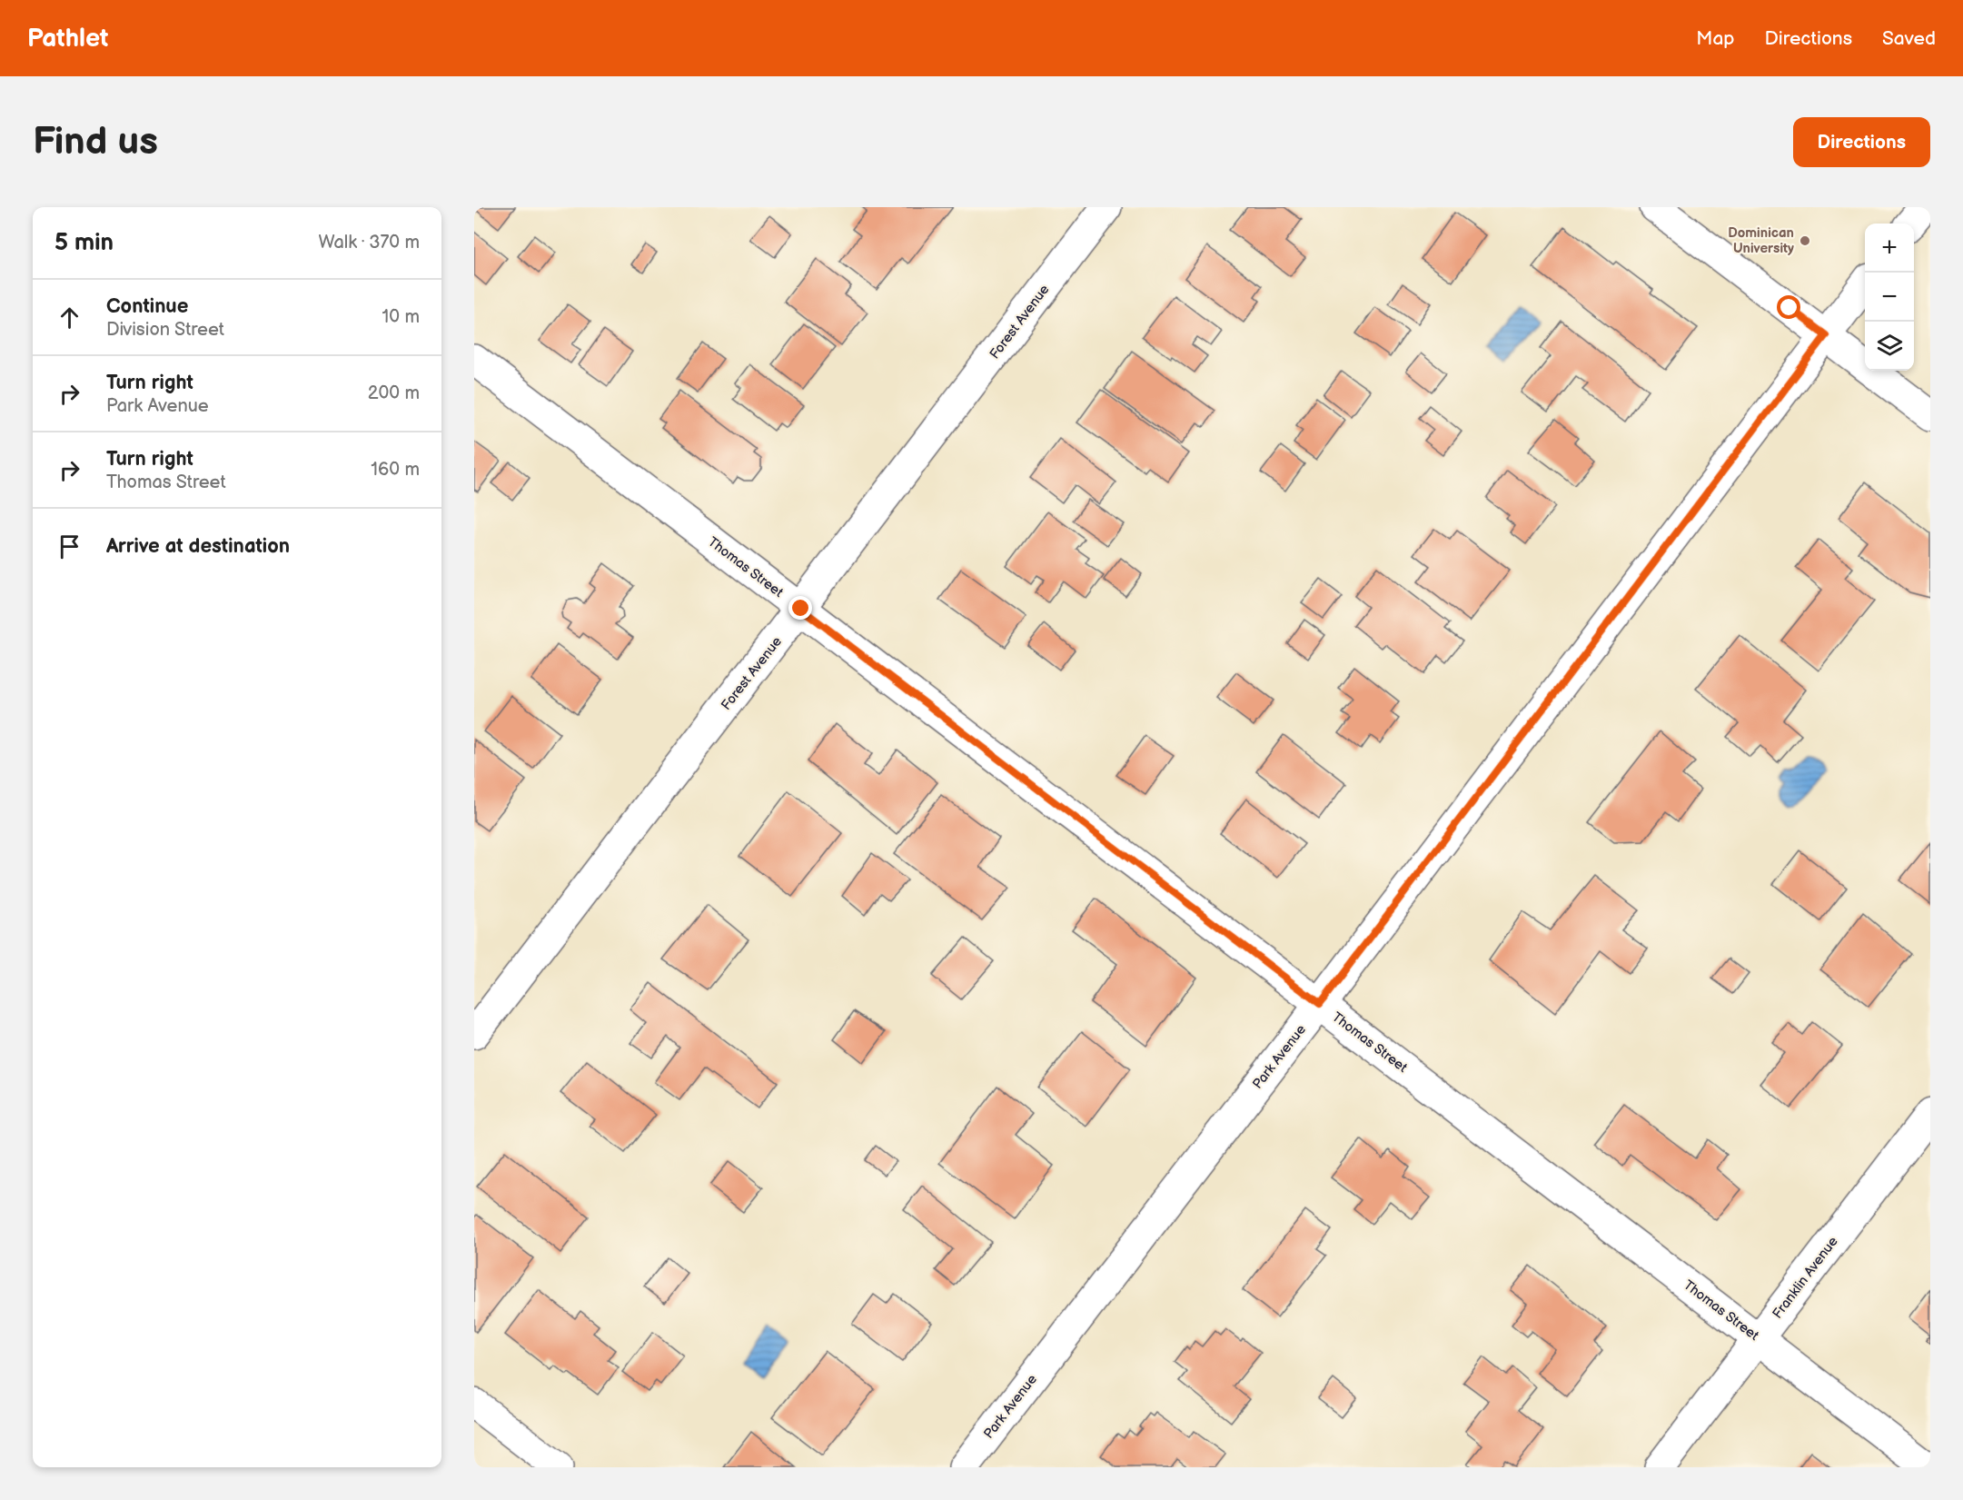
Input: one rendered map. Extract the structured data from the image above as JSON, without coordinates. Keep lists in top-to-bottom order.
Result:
{
  "streets": {
    "street": [
      "Forest Avenue",
      "Thomas Street",
      "Park Avenue",
      "Franklin Avenue"
    ]
  },
  "crossings": [
    ["Forest Avenue", "Thomas Street"],
    ["Thomas Street", "Park Avenue"],
    ["Thomas Street", "Franklin Avenue"]
  ],
  "places": ["Dominican University"],
  "page": {
    "header": "Pathlet",
    "nav": ["Map", "Directions", "Saved"],
    "buttons": "Directions",
    "title": "Find us",
    "heading": ["5 min", "Walk · 370 m"],
    "map_buttons": ["+", "−"],
    "list": [
      ["Continue", "Division Street", "10 m"],
      ["Turn right", "Park Avenue", "200 m"],
      ["Turn right", "Thomas Street", "160 m"],
      "Arrive at destination"
    ]
  }
}
